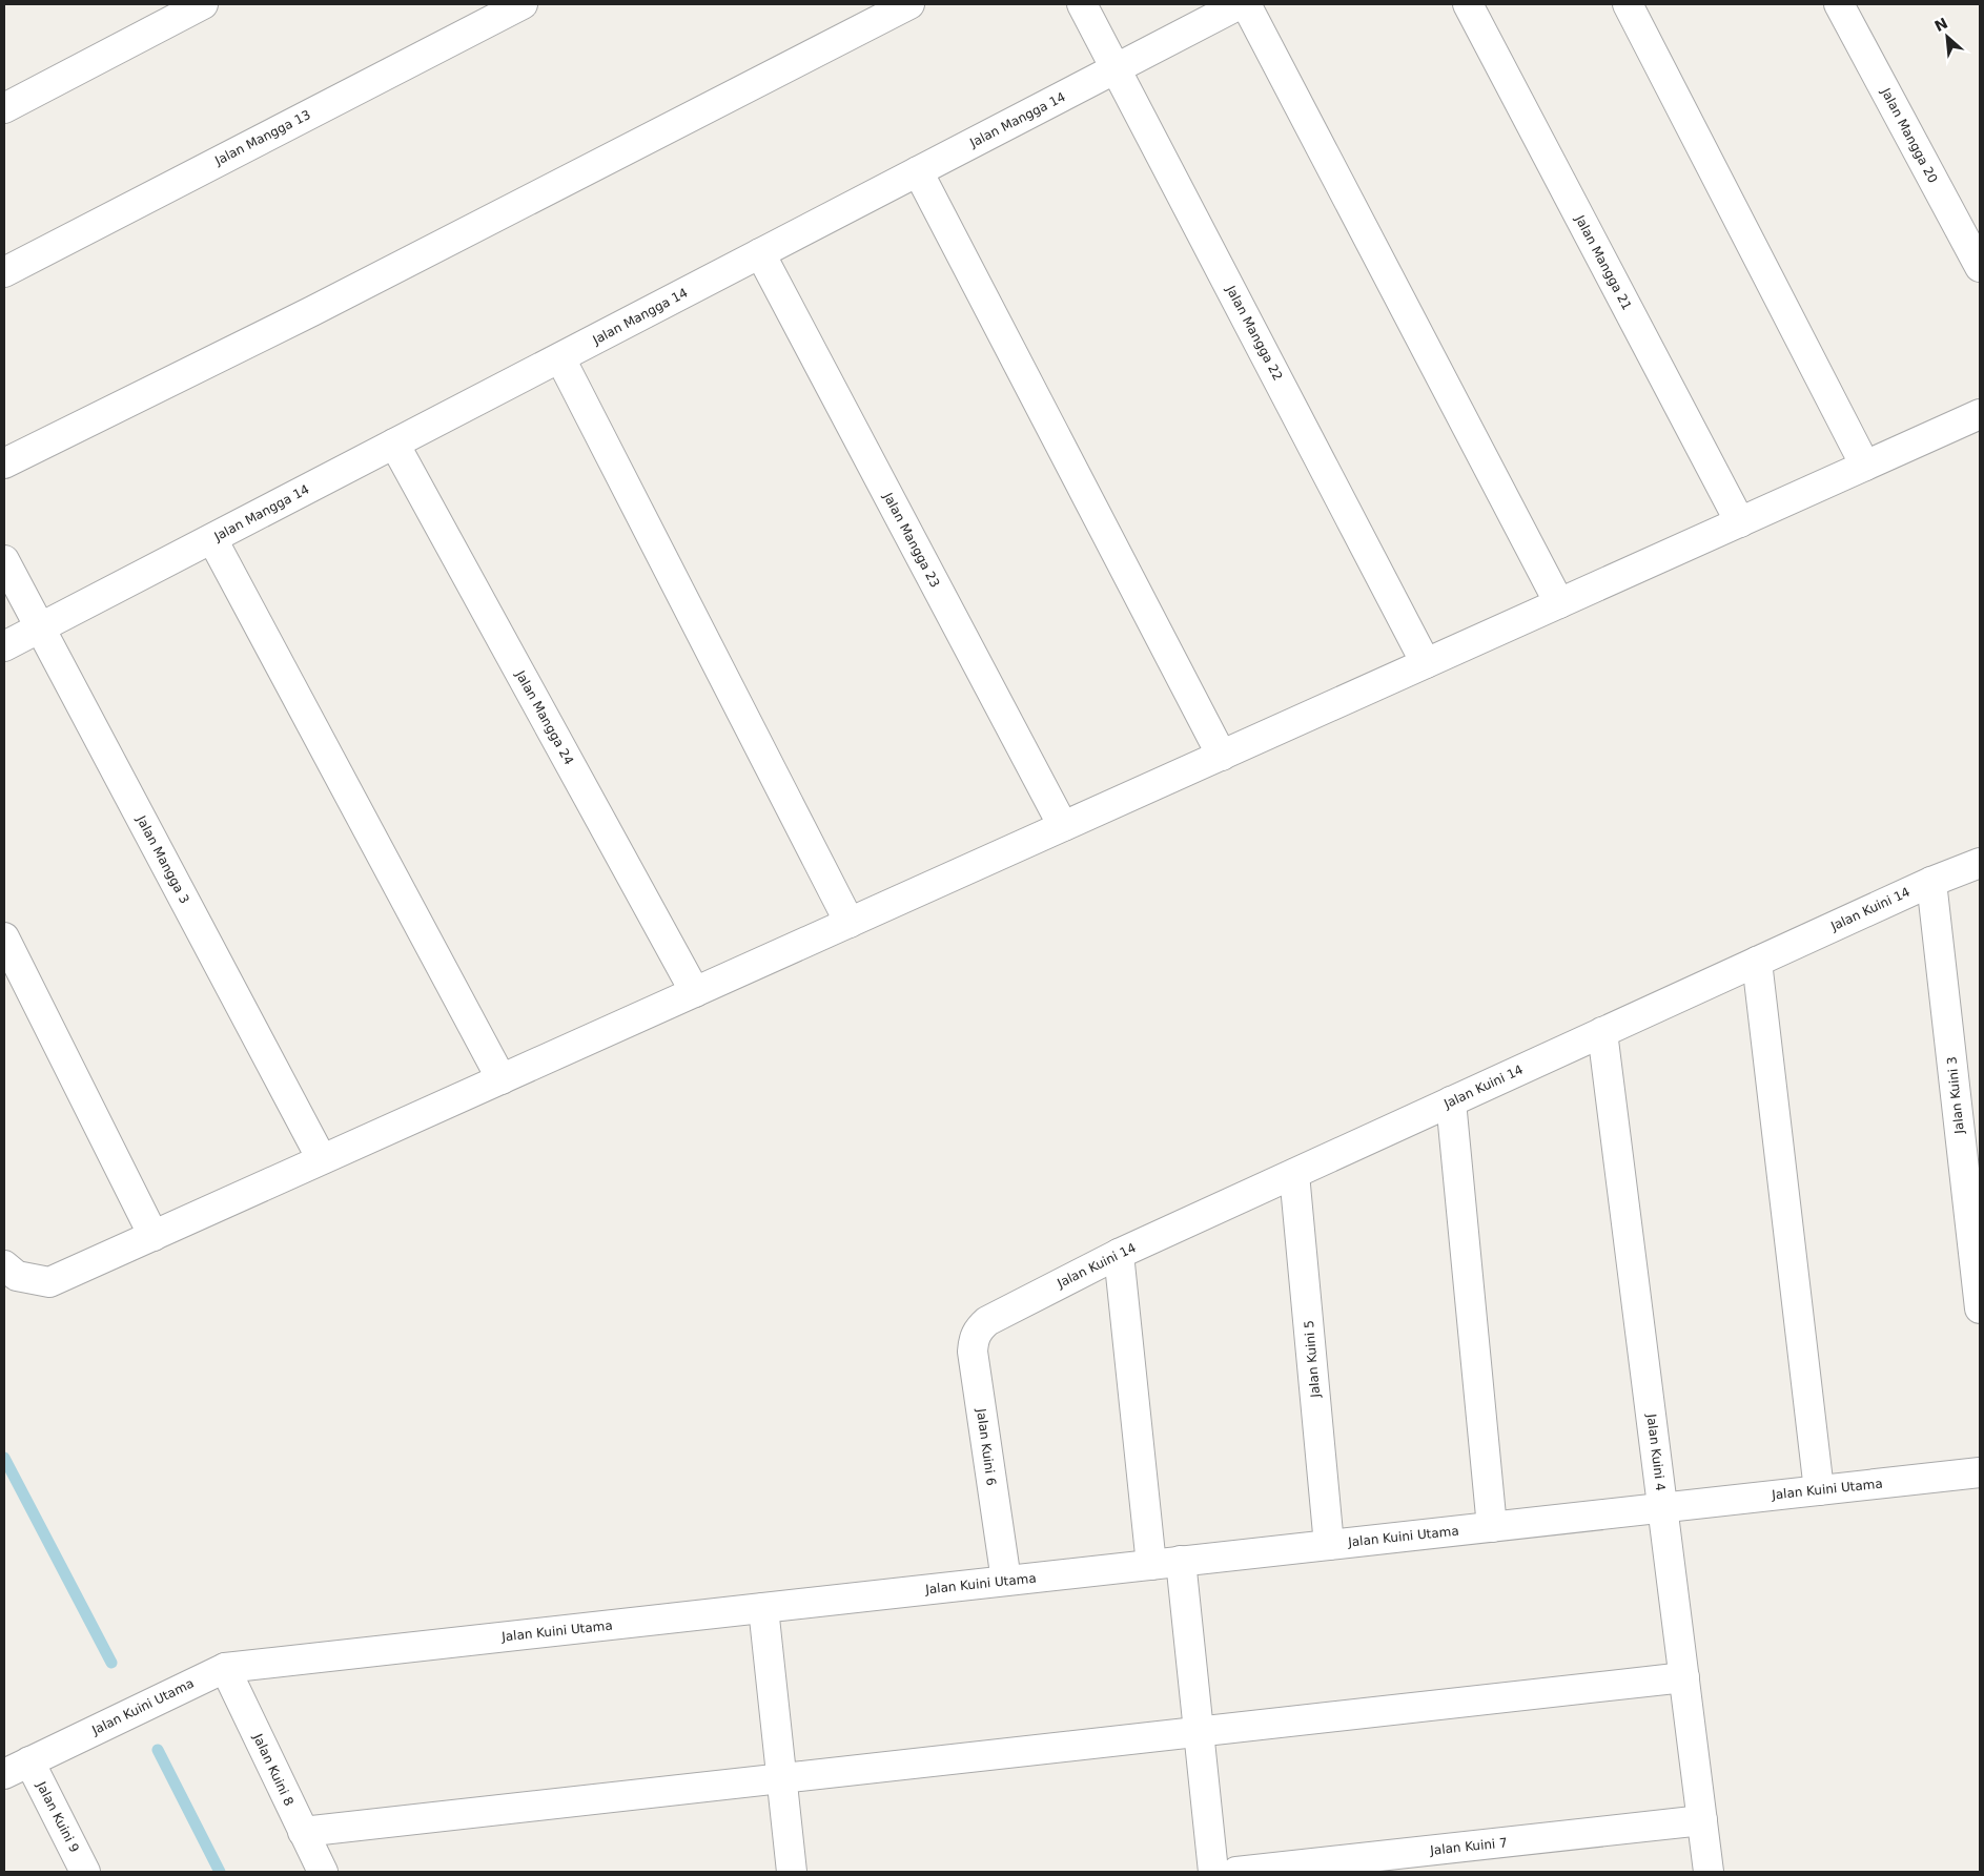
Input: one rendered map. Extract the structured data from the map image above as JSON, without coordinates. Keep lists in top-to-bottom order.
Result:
{
  "streets": {
    "street": [
      "Jalan Mangga 14",
      "Jalan Mangga 20",
      "Jalan Mangga 13",
      "Jalan Mangga 21",
      "Jalan Mangga 22",
      "Jalan Mangga 23",
      "Jalan Mangga 24",
      "Jalan Mangga 3",
      "Jalan Kuini 14",
      "Jalan Kuini 3",
      "Jalan Kuini 5",
      "Jalan Kuini 6",
      "Jalan Kuini 4",
      "Jalan Kuini Utama",
      "Jalan Kuini 8",
      "Jalan Kuini 9",
      "Jalan Kuini 7"
    ]
  },
  "crossings": [
    ["Jalan Mangga 14", "Jalan Mangga 22"],
    ["Jalan Mangga 14", "Jalan Mangga 23"],
    ["Jalan Mangga 14", "Jalan Mangga 24"],
    ["Jalan Mangga 14", "Jalan Mangga 3"],
    ["Jalan Kuini 14", "Jalan Kuini 3"],
    ["Jalan Kuini 14", "Jalan Kuini 5"],
    ["Jalan Kuini 14", "Jalan Kuini 6"],
    ["Jalan Kuini 14", "Jalan Kuini 4"],
    ["Jalan Kuini 5", "Jalan Kuini Utama"],
    ["Jalan Kuini 6", "Jalan Kuini Utama"],
    ["Jalan Kuini 4", "Jalan Kuini Utama"],
    ["Jalan Kuini 4", "Jalan Kuini 7"],
    ["Jalan Kuini Utama", "Jalan Kuini 8"],
    ["Jalan Kuini Utama", "Jalan Kuini 9"]
  ],
  "north": "top left"
}
